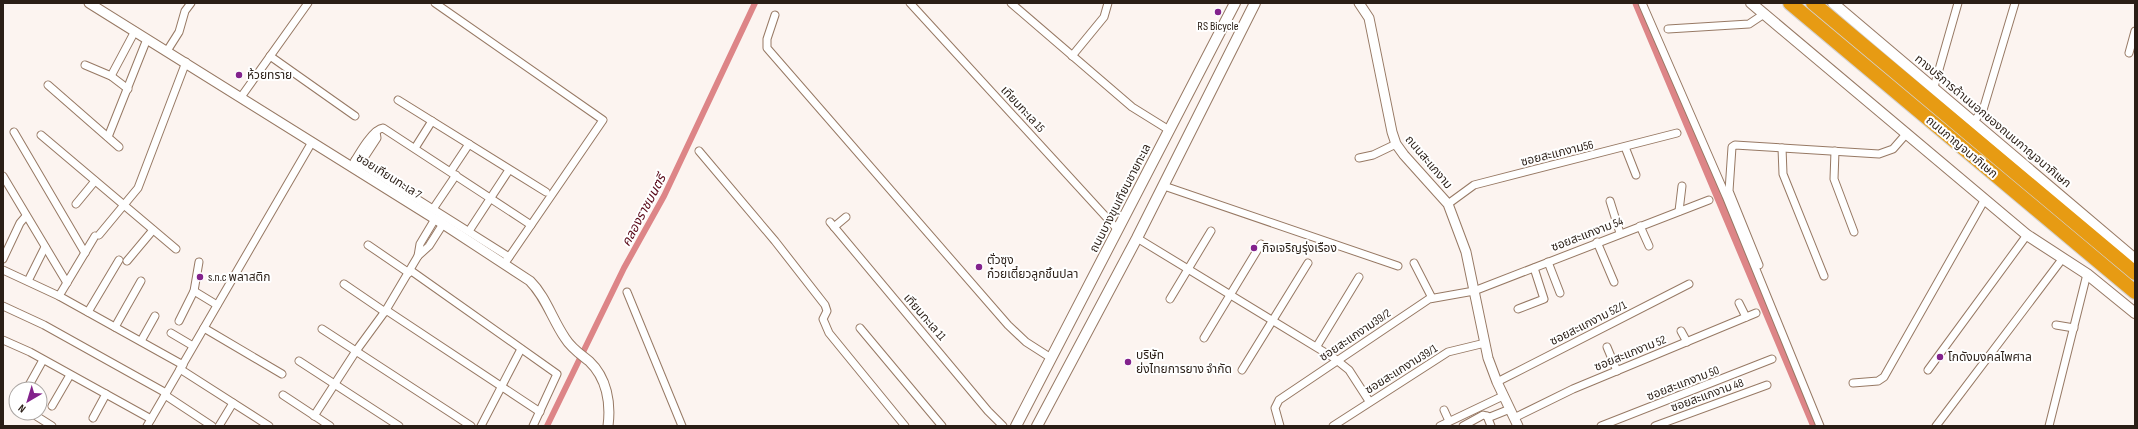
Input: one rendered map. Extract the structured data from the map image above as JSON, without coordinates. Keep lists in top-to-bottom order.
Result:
{
  "streets": {
    "highway": ["ถนนกาญจนาภิเษก"],
    "main road": ["ทางบริการด้านนอกของถนนกาญจนาภิเษก", "ถนนบางขุนเทียนชายทะเล"],
    "street": [
      "เทียนทะเล 15",
      "ซอยสะแกงาม56",
      "ถนนสะแกงาม",
      "ซอยเทียนทะเล 7",
      "ซอยสะแกงาม 54",
      "เทียนทะเล 11",
      "ซอยสะแกงาม 52/1",
      "ซอยสะแกงาม39/2",
      "ซอยสะแกงาม 52",
      "ซอยสะแกงาม39/1",
      "ซอยสะแกงาม 50",
      "ซอยสะแกงาม 48"
    ]
  },
  "crossings": [
    ["เทียนทะเล 15", "ถนนบางขุนเทียนชายทะเล"],
    ["ซอยสะแกงาม56", "ถนนสะแกงาม"],
    ["ถนนสะแกงาม", "ซอยสะแกงาม 54"],
    ["ถนนสะแกงาม", "ซอยสะแกงาม 52/1"],
    ["ถนนสะแกงาม", "ซอยสะแกงาม39/2"],
    ["ถนนสะแกงาม", "ซอยสะแกงาม 52"],
    ["ถนนสะแกงาม", "ซอยสะแกงาม39/1"],
    ["ซอยสะแกงาม 54", "ซอยสะแกงาม39/2"]
  ],
  "water": ["คลองราชมนตรี"],
  "places": [
    "RS Bicycle",
    "ห้วยทราย",
    "กิจเจริญรุ่งเรือง",
    "ตั่วซุง ก๋วยเตี๋ยวลูกชิ้นปลา",
    "s.n.c พลาสติก",
    "โกดังมงคลไพศาล",
    "บริษัท ย่งไทยการยาง จำกัด"
  ],
  "north": "bottom left"
}
